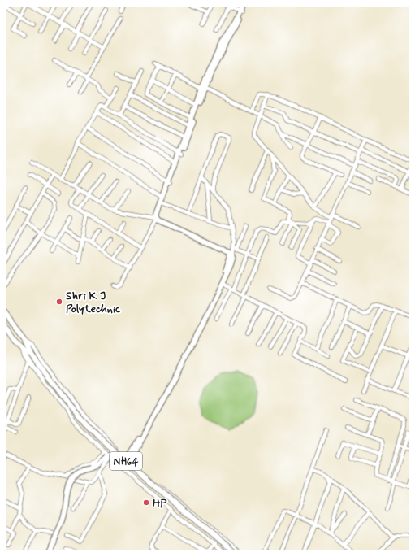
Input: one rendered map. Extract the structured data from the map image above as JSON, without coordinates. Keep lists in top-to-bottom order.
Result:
{
  "streets": {
    "highway": ["NH64"]
  },
  "places": ["Shri K J Polytechnic", "HP"]
}
